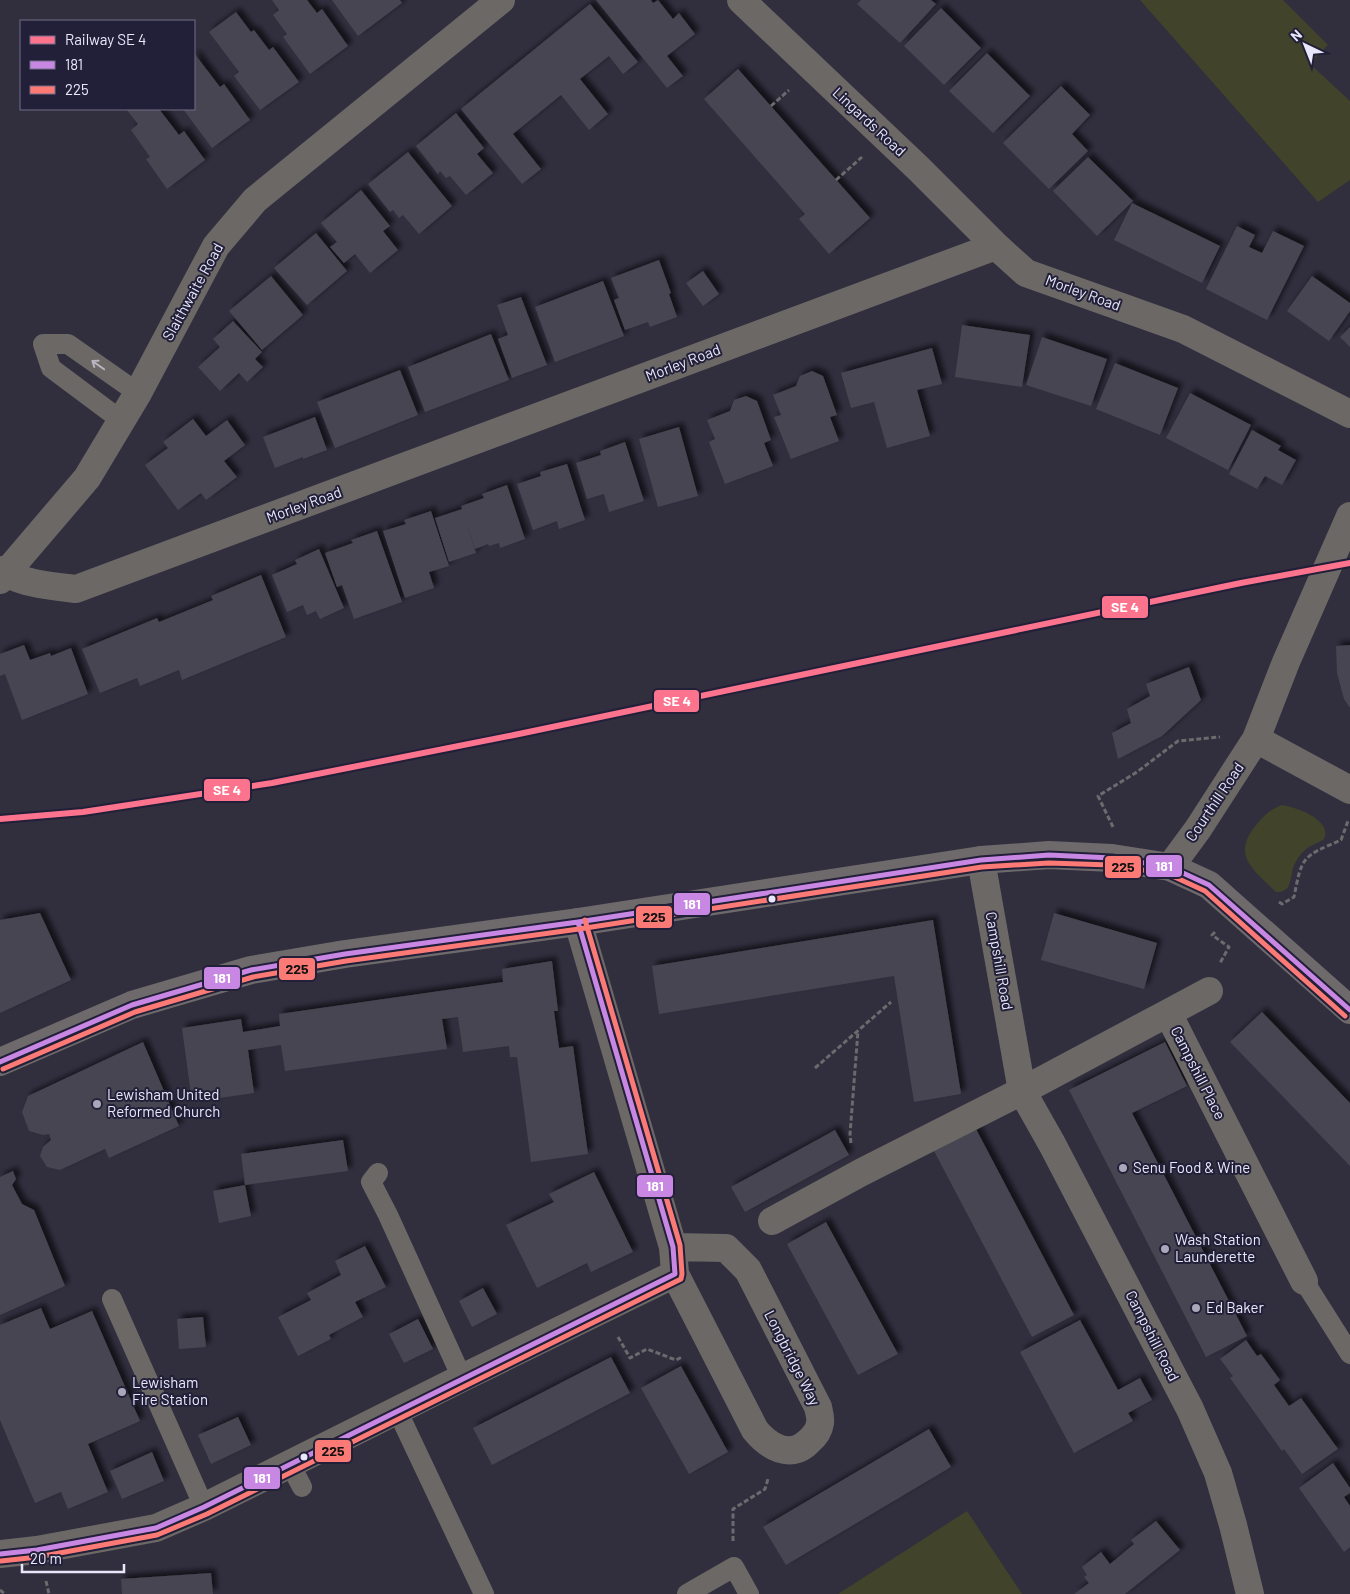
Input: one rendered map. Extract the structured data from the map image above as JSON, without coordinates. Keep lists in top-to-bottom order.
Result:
{
  "streets": {
    "street": [
      "Lingards Road",
      "Slaithwaite Road",
      "Morley Road",
      "Courthill Road",
      "Campshill Road",
      "Campshill Place",
      "Longbridge Way"
    ]
  },
  "crossings": [
    ["Lingards Road", "Morley Road"],
    ["Slaithwaite Road", "Morley Road"],
    ["Campshill Road", "Campshill Place"]
  ],
  "places": [
    "Lewisham United Reformed Church",
    "Senu Food & Wine",
    "Wash Station Launderette",
    "Ed Baker",
    "Lewisham Fire Station"
  ],
  "lines": ["transit line 181", "transit line 225"],
  "legend": ["Railway SE 4", "181", "225"],
  "scale_bar": "20 m",
  "north": "top left"
}
